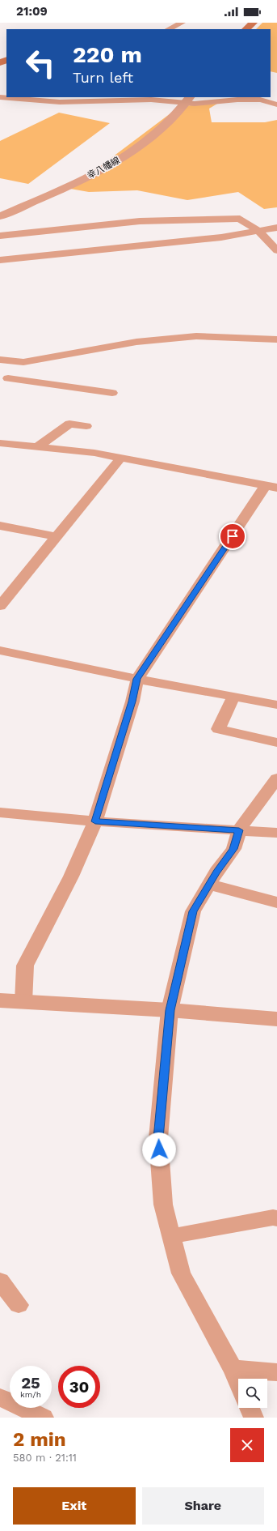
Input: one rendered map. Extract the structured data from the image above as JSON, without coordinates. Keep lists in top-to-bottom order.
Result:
{
  "streets": {
    "street": ["幸八幡線"]
  },
  "page": {
    "status": "21:09",
    "turn": ["220 m", "Turn left"],
    "speed": "25 km/h",
    "limit": "30",
    "heading": ["2 min", "580 m · 21:11"],
    "buttons": ["Exit", "Share"]
  }
}
